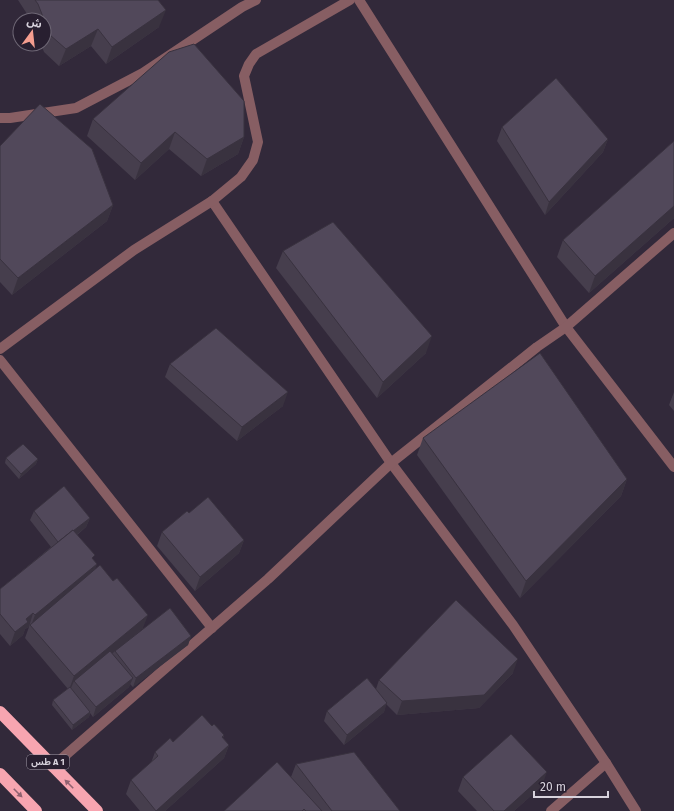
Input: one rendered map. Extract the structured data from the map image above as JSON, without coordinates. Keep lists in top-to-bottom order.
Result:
{
  "streets": {
    "highway": ["طس A 1"]
  },
  "scale_bar": "20 m",
  "north": "top"
}
